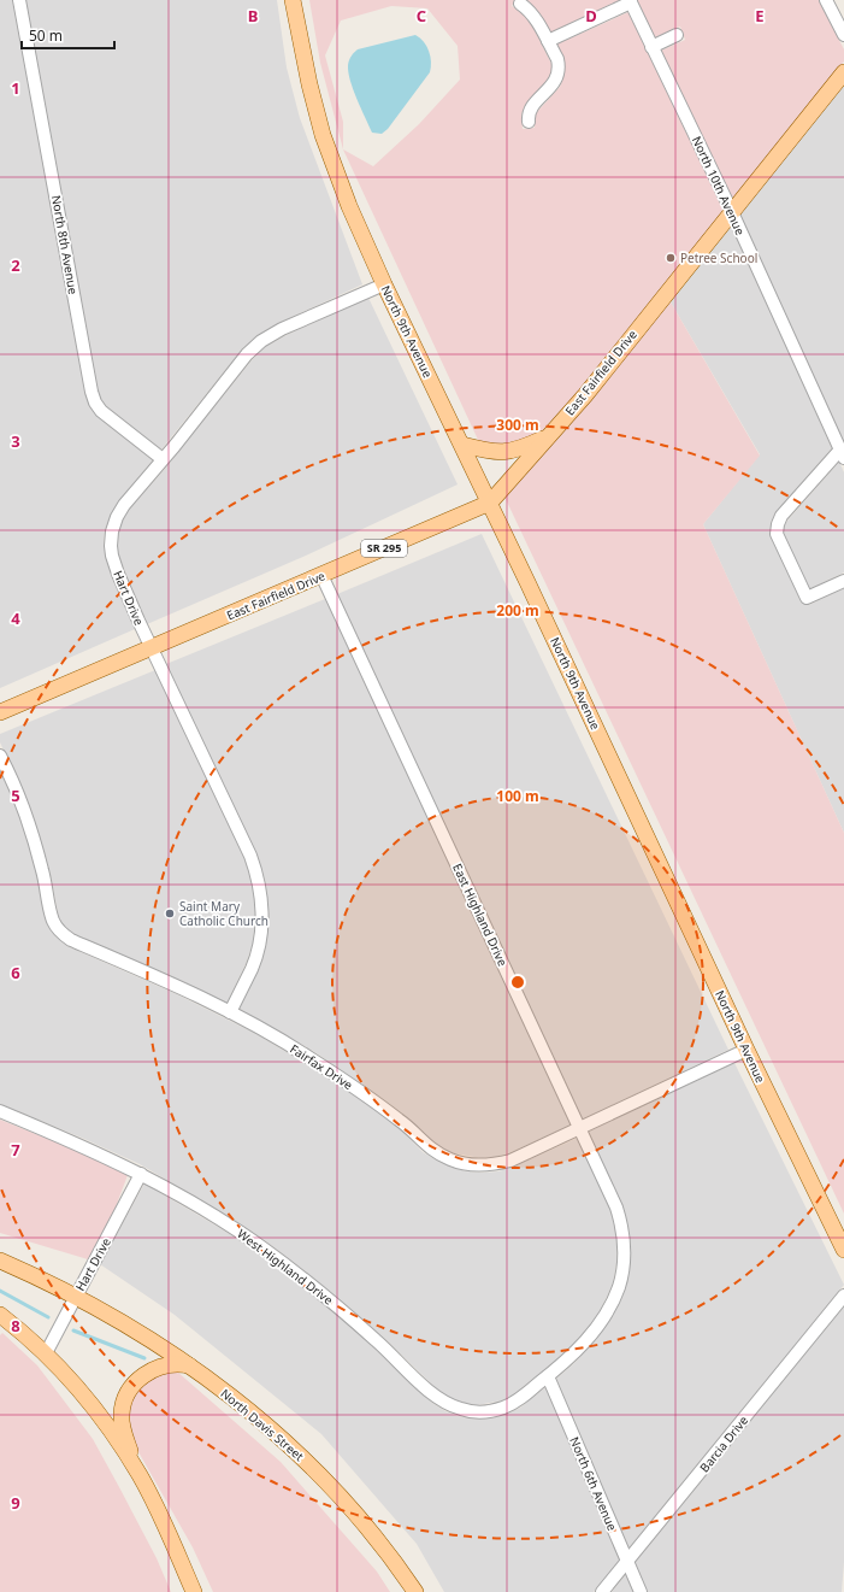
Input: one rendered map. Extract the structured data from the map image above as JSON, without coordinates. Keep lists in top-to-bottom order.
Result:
{
  "streets": {
    "main road": [
      "North 9th Avenue",
      "East Fairfield Drive",
      "SR 295",
      "North Davis Street"
    ],
    "street": [
      "North 10th Avenue",
      "North 8th Avenue",
      "Hart Drive",
      "East Highland Drive",
      "Fairfax Drive",
      "West Highland Drive",
      "Barcia Drive",
      "North 6th Avenue"
    ]
  },
  "crossings": [
    ["North 10th Avenue", "East Fairfield Drive"],
    ["North 8th Avenue", "Hart Drive"],
    ["North 9th Avenue", "East Fairfield Drive"],
    ["North 9th Avenue", "Hart Drive"],
    ["North 9th Avenue", "Fairfax Drive"],
    ["East Fairfield Drive", "Hart Drive"],
    ["East Fairfield Drive", "East Highland Drive"],
    ["Hart Drive", "Fairfax Drive"],
    ["Hart Drive", "West Highland Drive"],
    ["Hart Drive", "North Davis Street"],
    ["East Highland Drive", "Fairfax Drive"],
    ["East Highland Drive", "West Highland Drive"],
    ["East Highland Drive", "North 6th Avenue"],
    ["West Highland Drive", "North 6th Avenue"],
    ["Barcia Drive", "North 6th Avenue"]
  ],
  "places": ["Petree School", "Saint Mary Catholic Church"],
  "scale_bar": "50 m",
  "grid": {
    "columns": [
      "B",
      "C",
      "D",
      "E"
    ],
    "rows": [
      "1",
      "2",
      "3",
      "4",
      "5",
      "6",
      "7",
      "8",
      "9"
    ]
  },
  "rings": ["300 m", "200 m", "100 m"]
}
